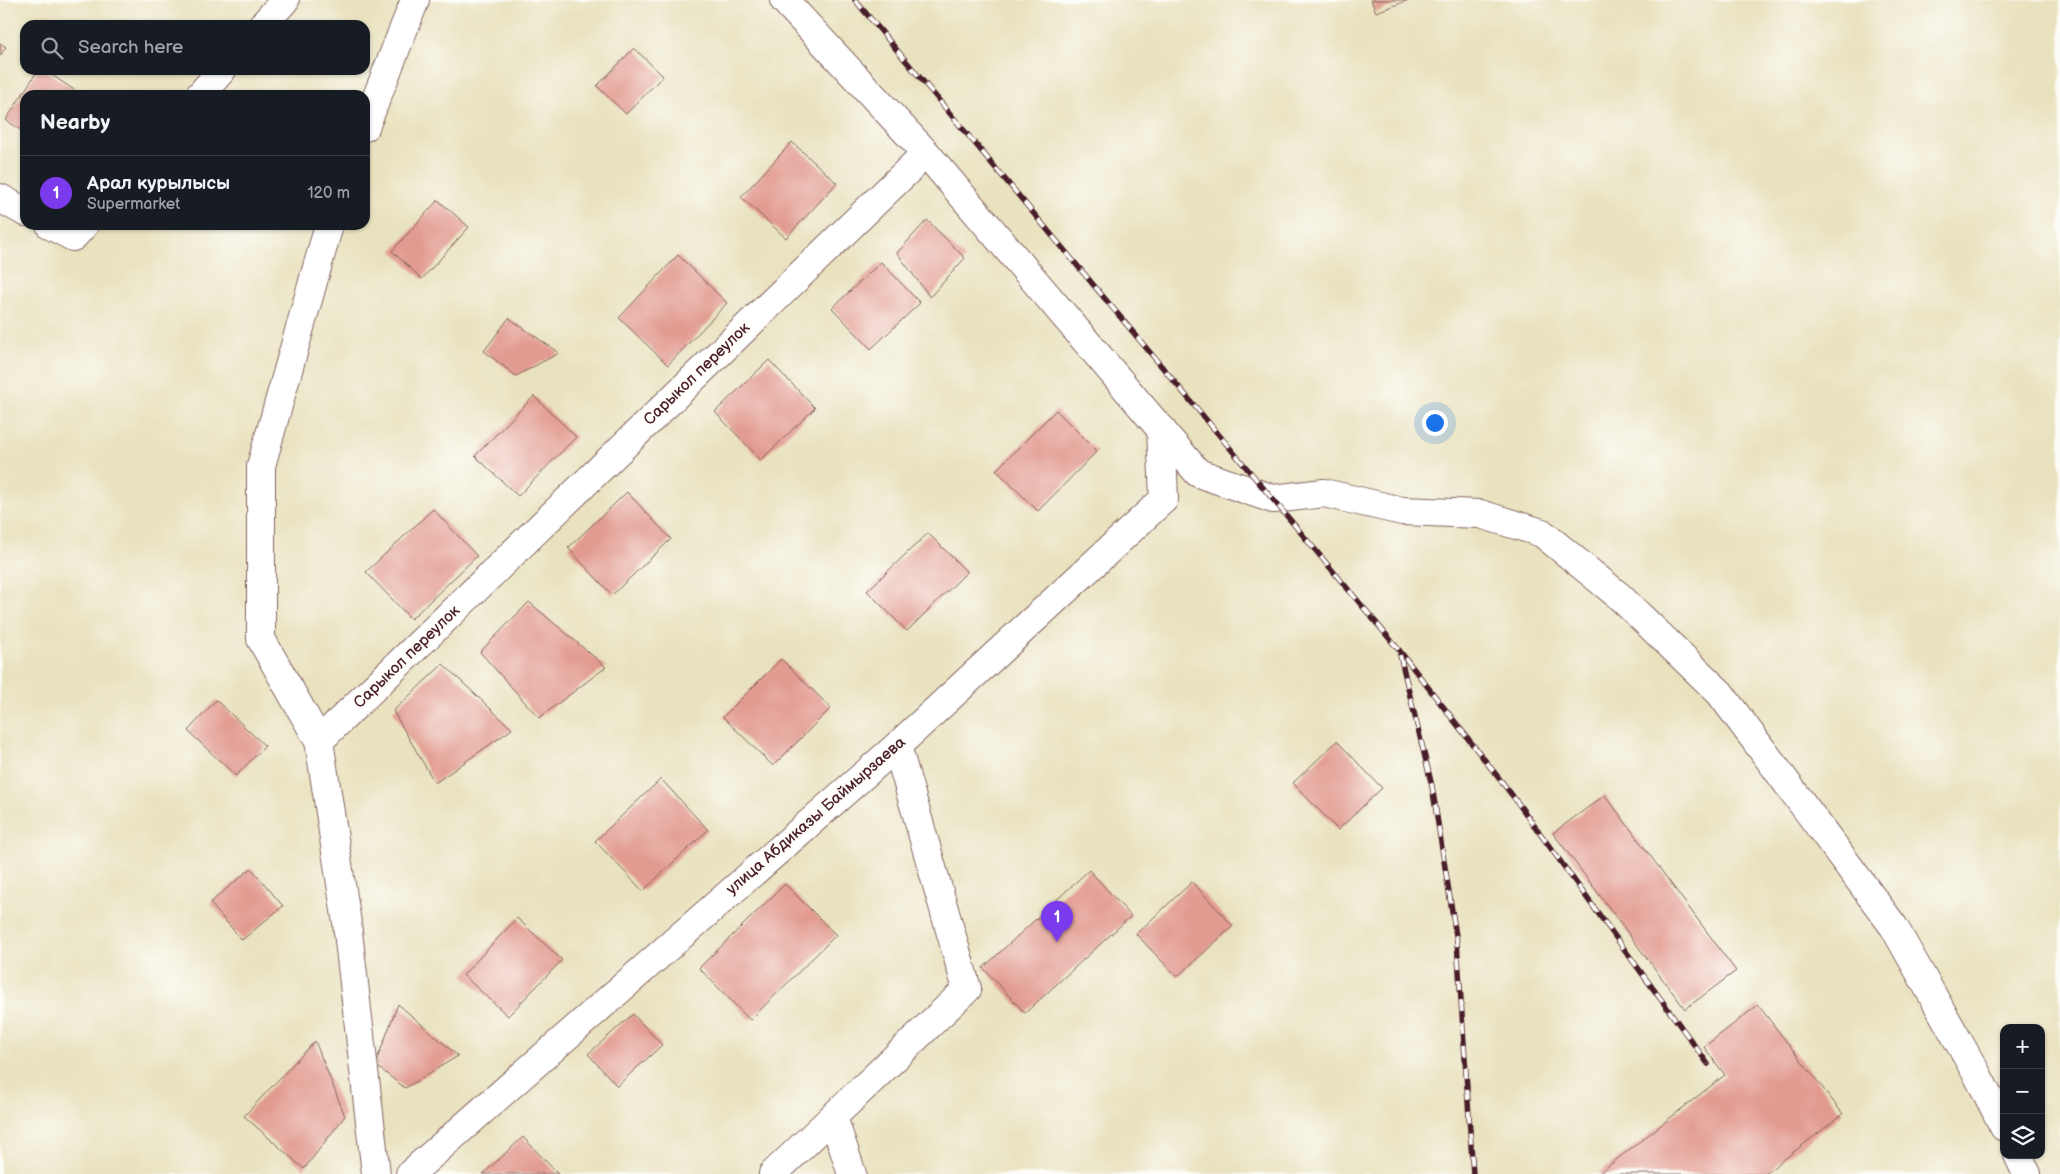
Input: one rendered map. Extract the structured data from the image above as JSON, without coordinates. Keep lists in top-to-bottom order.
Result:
{
  "streets": {
    "street": ["Сарыкол переулок", "улица Абдиказы Баймырзаева"]
  },
  "page": {
    "search": "Search here",
    "heading": "Nearby",
    "list": [
      {
        "mark": "1",
        "name": "Арал курылысы",
        "note": "Supermarket",
        "value": "120 m"
      }
    ],
    "pins": "1",
    "map_buttons": ["+", "−"]
  }
}
